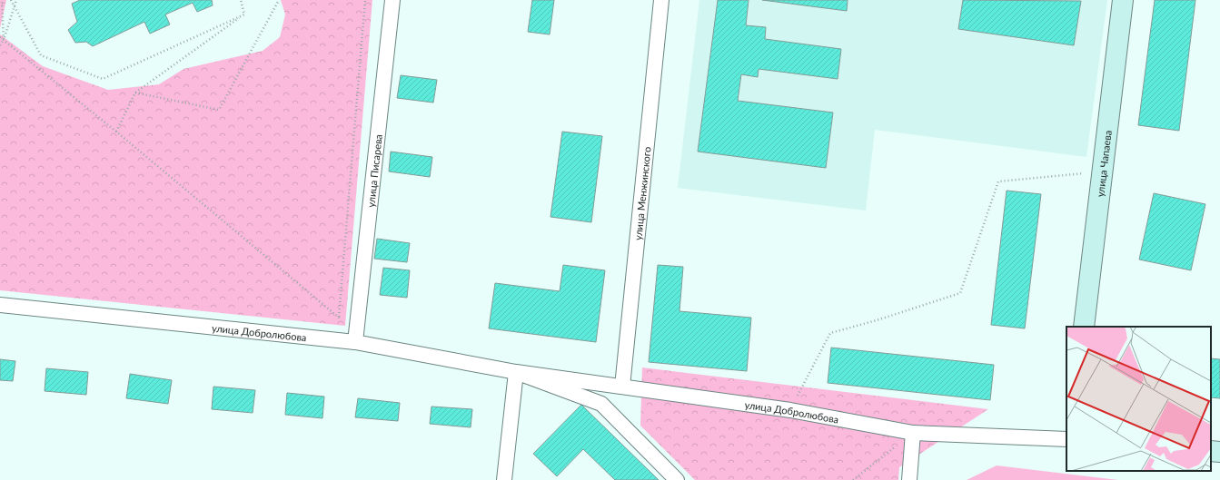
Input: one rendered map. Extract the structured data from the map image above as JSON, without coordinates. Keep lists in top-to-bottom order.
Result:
{
  "streets": {
    "main road": ["улица Чапаева"],
    "street": ["улица Писарева", "улица Менжинского", "улица Добролюбова"]
  },
  "crossings": [
    ["улица Писарева", "улица Добролюбова"],
    ["улица Менжинского", "улица Добролюбова"]
  ]
}
